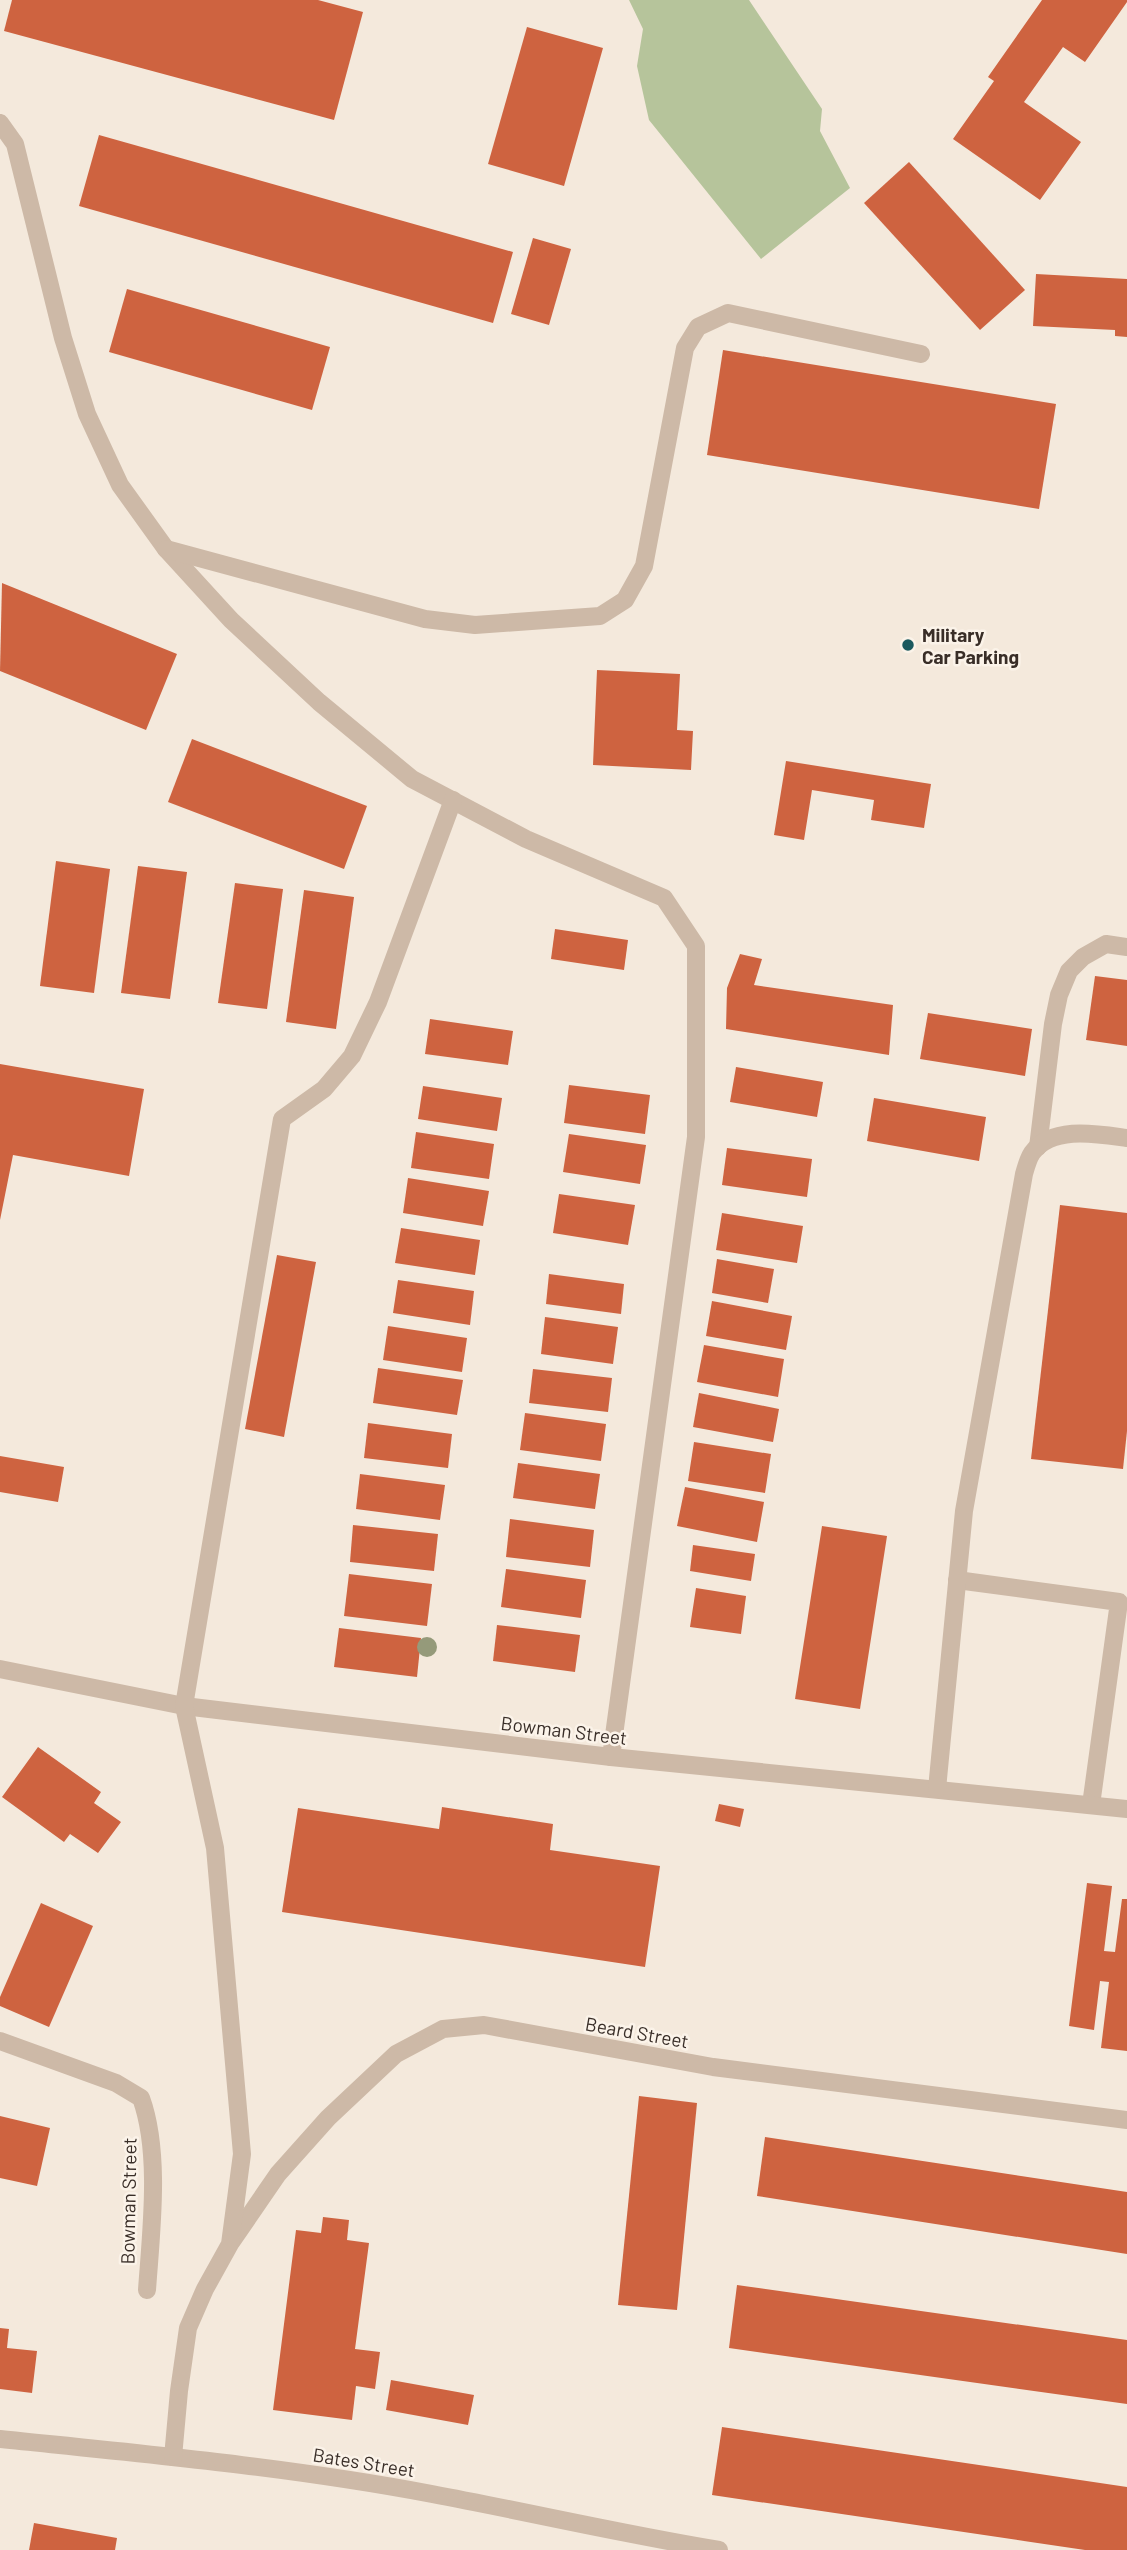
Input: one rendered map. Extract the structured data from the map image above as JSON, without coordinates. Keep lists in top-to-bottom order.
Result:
{
  "streets": {
    "lane": ["Bowman Street", "Beard Street", "Bates Street"]
  },
  "crossings": [
    ["Beard Street", "Bates Street"]
  ],
  "places": ["Military Car Parking"]
}
